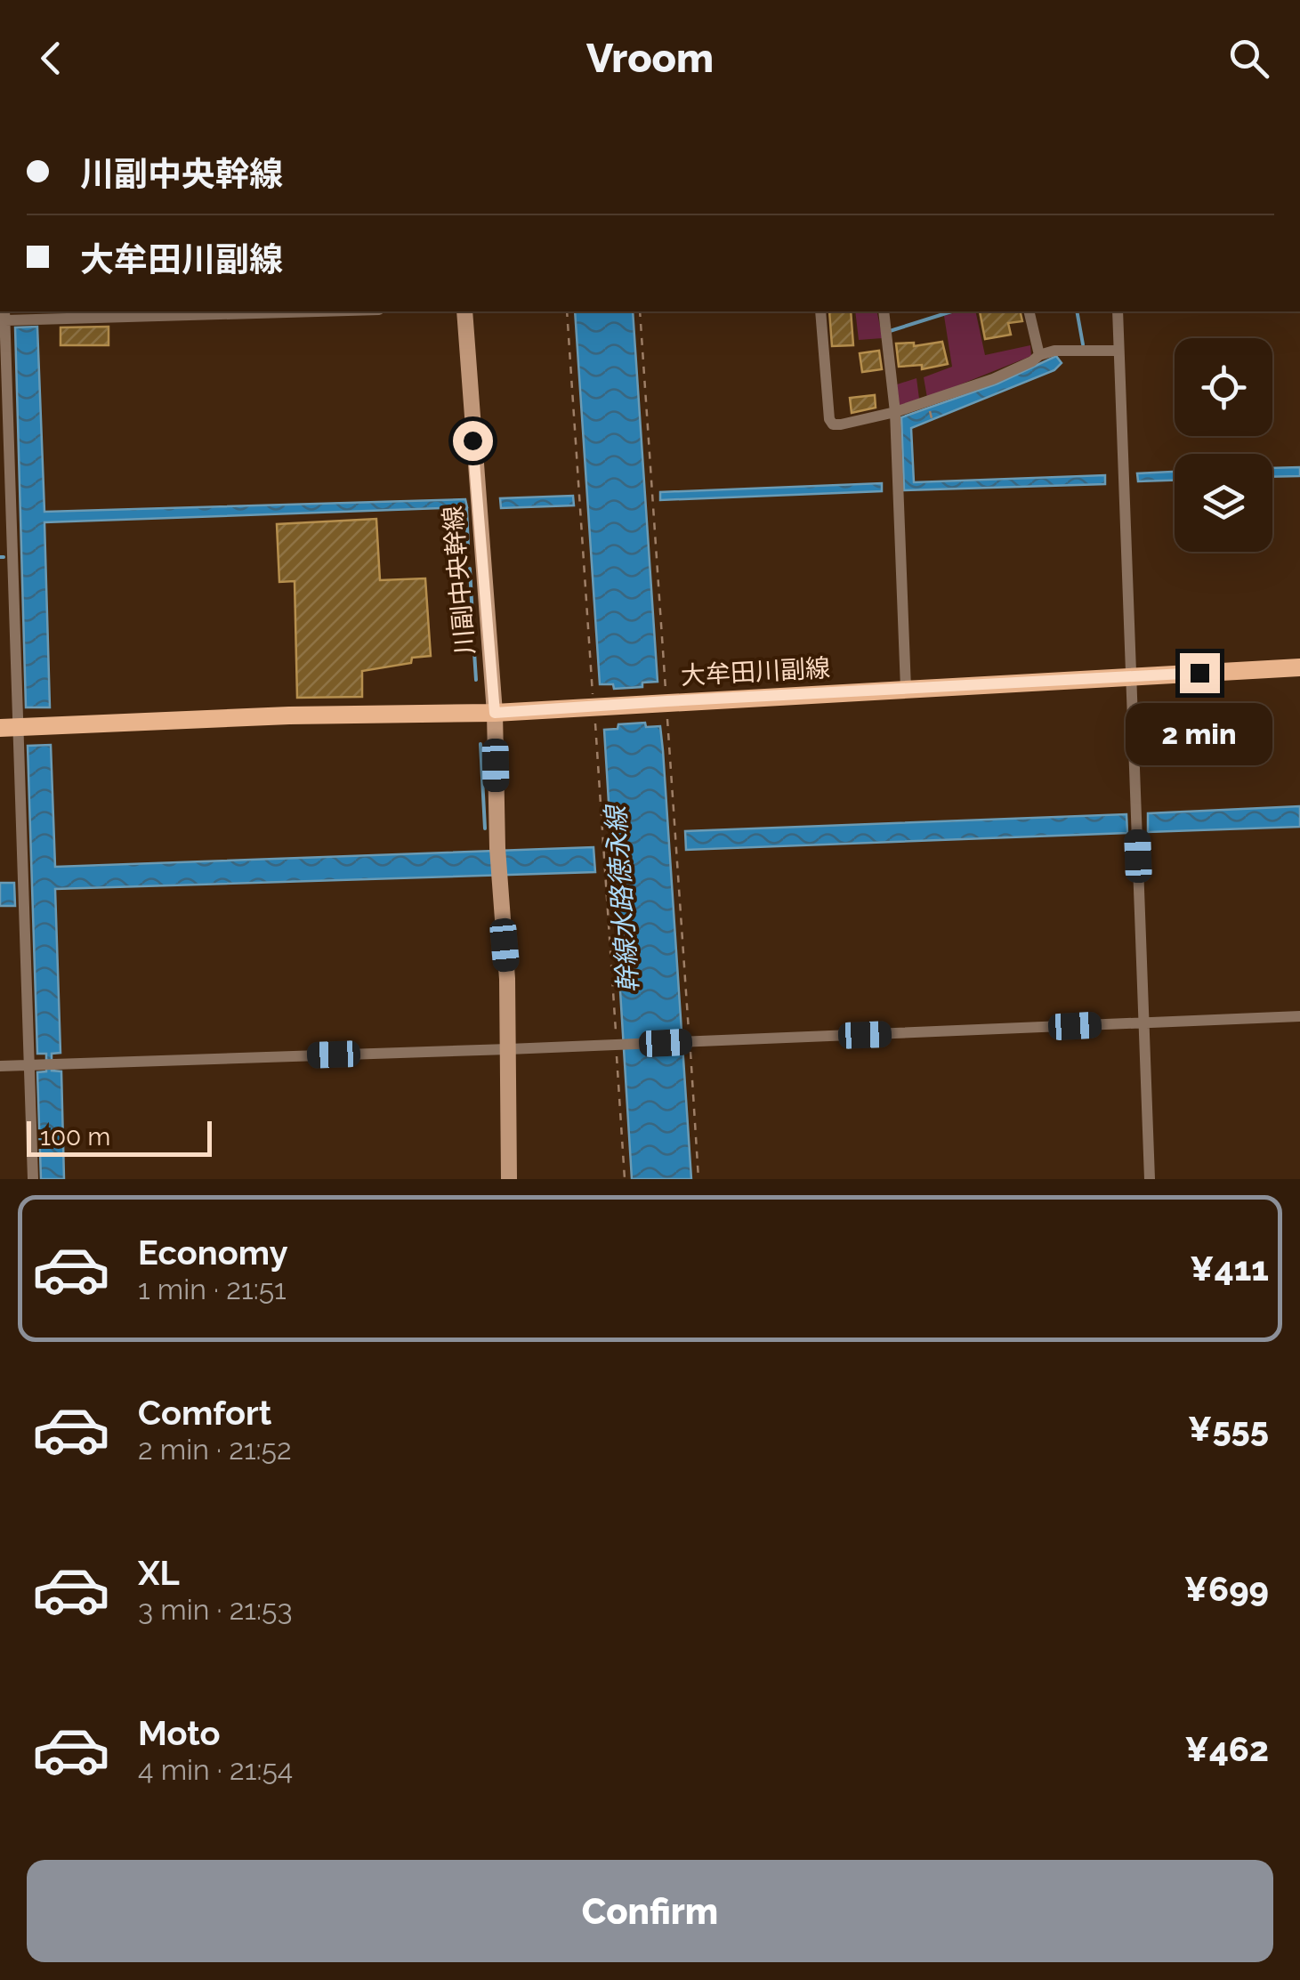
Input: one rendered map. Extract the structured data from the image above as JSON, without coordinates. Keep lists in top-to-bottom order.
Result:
{
  "streets": {
    "main road": ["大牟田川副線"],
    "street": ["川副中央幹線"]
  },
  "crossings": [
    ["川副中央幹線", "大牟田川副線"]
  ],
  "water": ["幹線水路徳永線"],
  "scale_bar": "100 m",
  "page": {
    "header": "Vroom",
    "banner": ["川副中央幹線", "大牟田川副線"],
    "bubble": "2 min",
    "scale": "100 m",
    "list": [
      {
        "name": "Economy",
        "note": "1 min · 21:51",
        "value": "¥411"
      },
      {
        "name": "Comfort",
        "note": "2 min · 21:52",
        "value": "¥555"
      },
      {
        "name": "XL",
        "note": "3 min · 21:53",
        "value": "¥699"
      },
      {
        "name": "Moto",
        "note": "4 min · 21:54",
        "value": "¥462"
      }
    ],
    "buttons": "Confirm"
  }
}
